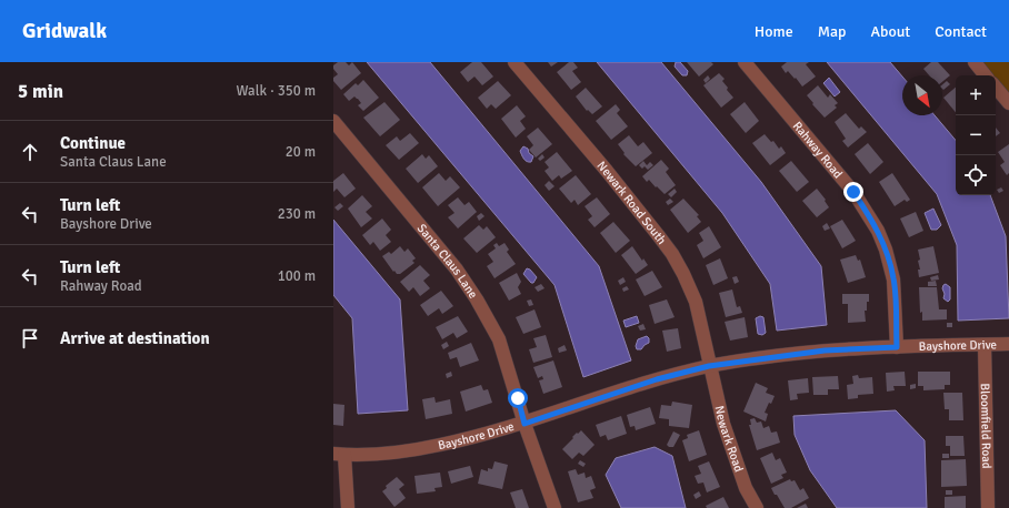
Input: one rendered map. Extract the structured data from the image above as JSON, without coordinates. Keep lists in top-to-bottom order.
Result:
{
  "streets": {
    "street": [
      "Rahway Road",
      "Newark Road South",
      "Santa Claus Lane",
      "Bayshore Drive",
      "Bloomfield Road",
      "Newark Road"
    ]
  },
  "crossings": [
    ["Rahway Road", "Bayshore Drive"],
    ["Newark Road South", "Bayshore Drive"],
    ["Newark Road South", "Newark Road"],
    ["Santa Claus Lane", "Bayshore Drive"],
    ["Bayshore Drive", "Bloomfield Road"],
    ["Bayshore Drive", "Newark Road"]
  ],
  "north": "bottom right",
  "page": {
    "header": "Gridwalk",
    "nav": [
      "Home",
      "Map",
      "About",
      "Contact"
    ],
    "heading": ["5 min", "Walk · 350 m"],
    "map_buttons": ["+", "−"],
    "list": [
      ["Continue", "Santa Claus Lane", "20 m"],
      ["Turn left", "Bayshore Drive", "230 m"],
      ["Turn left", "Rahway Road", "100 m"],
      "Arrive at destination"
    ]
  }
}
